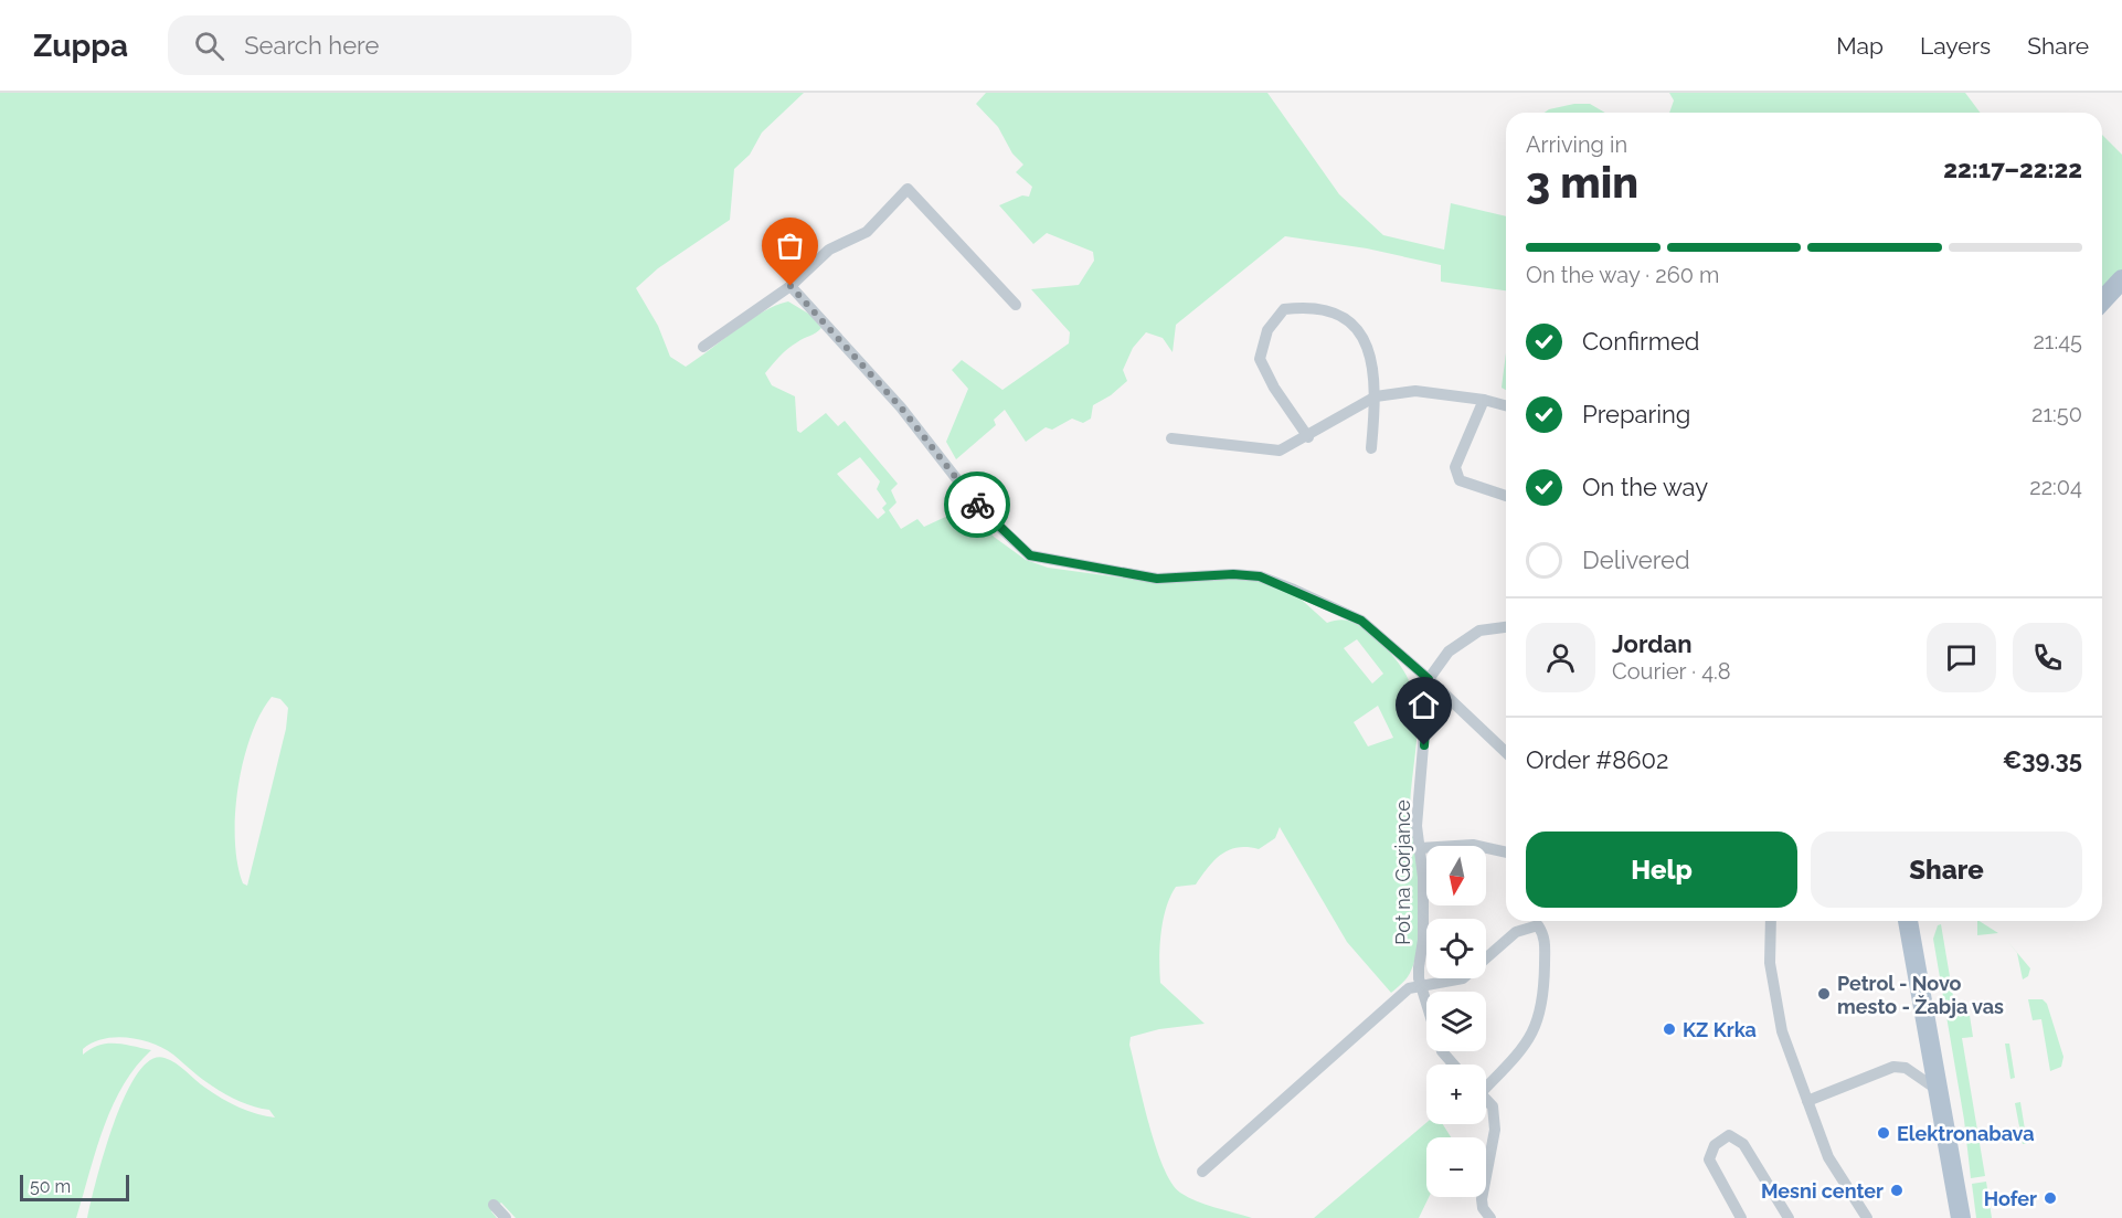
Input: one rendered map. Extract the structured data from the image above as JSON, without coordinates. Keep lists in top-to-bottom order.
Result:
{
  "streets": {
    "street": ["Pot na Gorjance"]
  },
  "places": [
    "Petrol - Novo mesto - Žabja vas",
    "KZ Krka",
    "Elektronabava",
    "Mesni center",
    "Hofer"
  ],
  "scale_bar": "50 m",
  "north": "bottom",
  "page": {
    "header": "Zuppa",
    "search": "Search here",
    "nav": ["Map", "Layers", "Share"],
    "heading": ["3 min", "Arriving in", "22:17–22:22"],
    "panel": [
      "Jordan",
      "Courier · 4.8",
      "Order #8602",
      "€39.35"
    ],
    "bar": "On the way · 260 m",
    "list": [
      ["Confirmed", "21:45"],
      ["Preparing", "21:50"],
      ["On the way", "22:04"],
      "Delivered"
    ],
    "buttons": ["Help", "Share"],
    "map_buttons": ["+", "−"],
    "scale": "50 m"
  }
}
